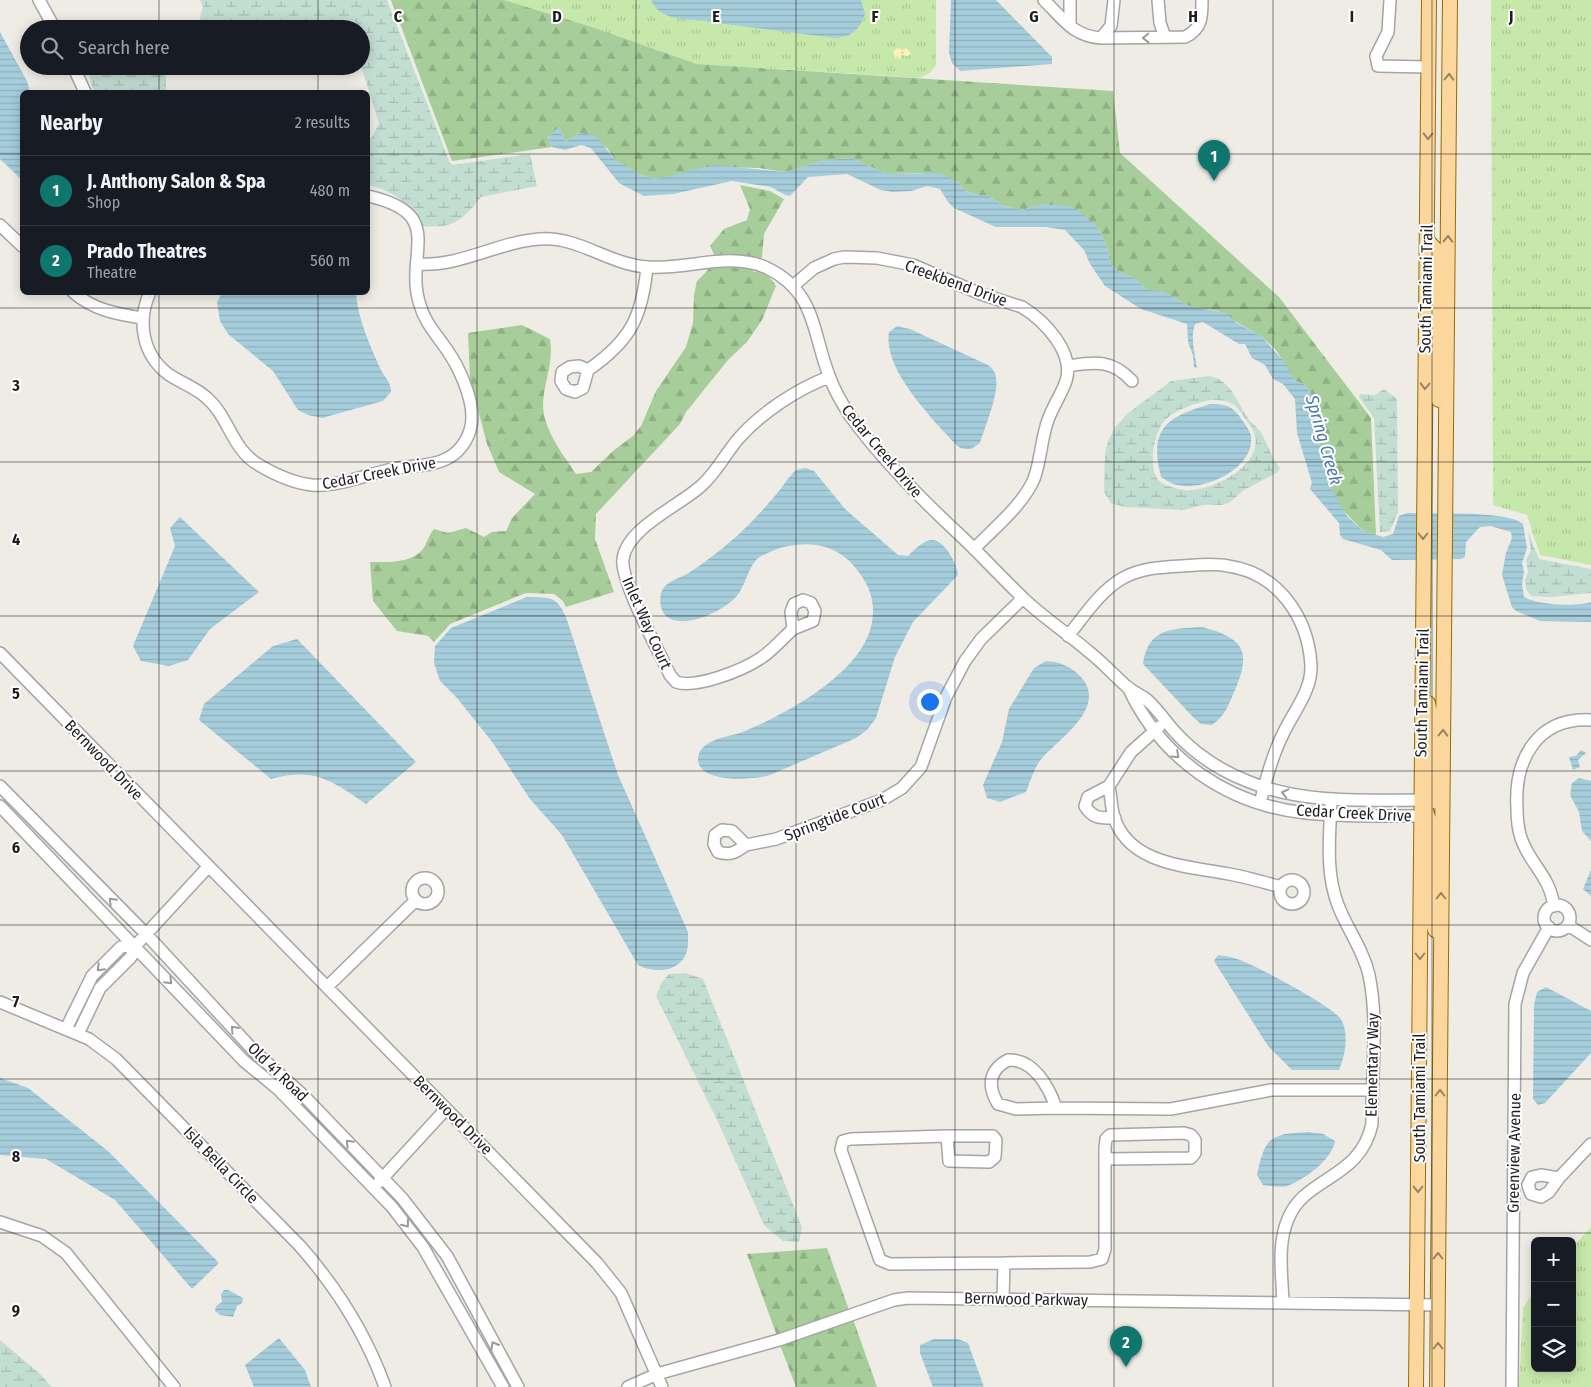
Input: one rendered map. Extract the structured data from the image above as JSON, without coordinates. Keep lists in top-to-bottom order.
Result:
{
  "streets": {
    "main road": ["South Tamiami Trail"],
    "street": [
      "Creekbend Drive",
      "Cedar Creek Drive",
      "Inlet Way Court",
      "Bernwood Drive",
      "Springtide Court",
      "Elementary Way",
      "Old 41 Road",
      "Greenview Avenue",
      "Isla Bella Circle",
      "Bernwood Parkway"
    ]
  },
  "crossings": [
    ["Creekbend Drive", "Cedar Creek Drive"],
    ["South Tamiami Trail", "Cedar Creek Drive"],
    ["South Tamiami Trail", "Bernwood Parkway"],
    ["Cedar Creek Drive", "Inlet Way Court"],
    ["Cedar Creek Drive", "Springtide Court"],
    ["Cedar Creek Drive", "Elementary Way"],
    ["Bernwood Drive", "Bernwood Parkway"],
    ["Elementary Way", "Bernwood Parkway"]
  ],
  "water": ["Spring Creek"],
  "page": {
    "search": "Search here",
    "heading": ["Nearby", "2 results"],
    "pins": ["1", "2"],
    "list": [
      {
        "mark": "1",
        "name": "J. Anthony Salon & Spa",
        "note": "Shop",
        "value": "480 m"
      },
      {
        "mark": "2",
        "name": "Prado Theatres",
        "note": "Theatre",
        "value": "560 m"
      }
    ],
    "map_buttons": ["+", "−"]
  },
  "grid": {
    "columns": [
      "C",
      "D",
      "E",
      "F",
      "G",
      "H",
      "I",
      "J"
    ],
    "rows": [
      "3",
      "4",
      "5",
      "6",
      "7",
      "8",
      "9"
    ]
  }
}
